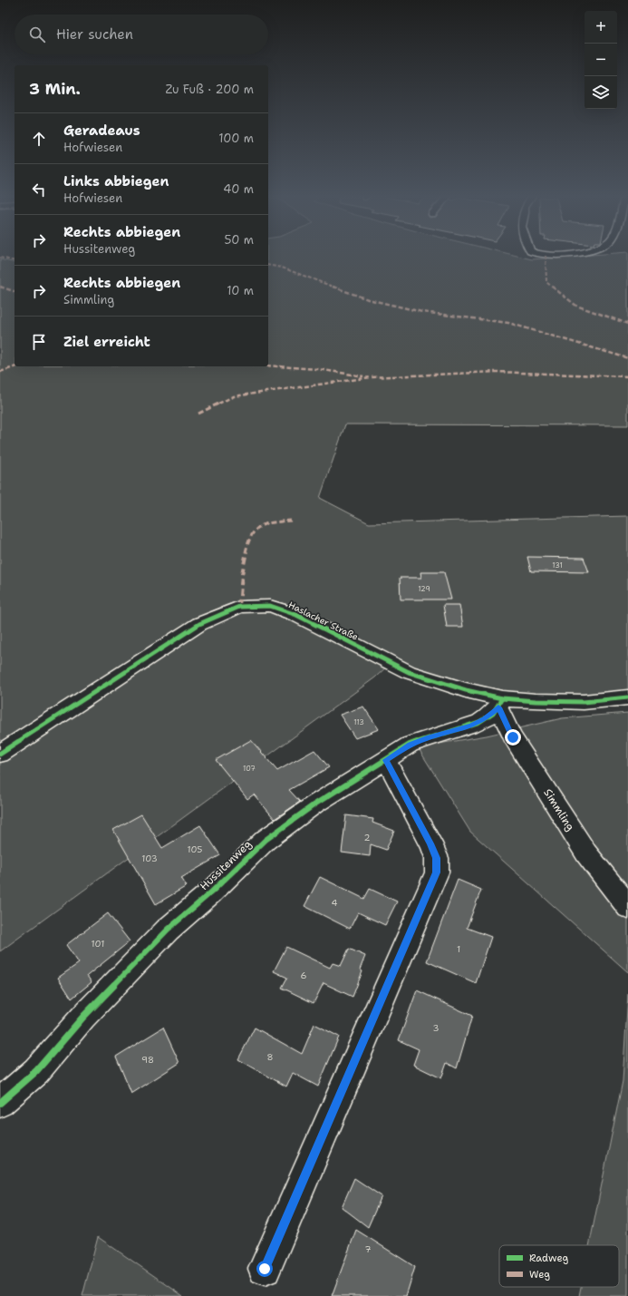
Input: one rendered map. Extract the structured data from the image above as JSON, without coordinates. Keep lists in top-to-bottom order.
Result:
{
  "streets": {
    "street": ["Haslacher Straße", "Simmling", "Hussitenweg"]
  },
  "crossings": [
    ["Haslacher Straße", "Simmling"],
    ["Haslacher Straße", "Hussitenweg"],
    ["Simmling", "Hussitenweg"]
  ],
  "house_numbers": [
    "131",
    "129",
    "113",
    "107",
    "2",
    "105",
    "103",
    "4",
    "101",
    "1",
    "6",
    "3",
    "8",
    "98",
    "7"
  ],
  "legend": ["Radweg", "Weg"],
  "page": {
    "map_buttons": ["+", "−"],
    "search": "Hier suchen",
    "heading": ["3 Min.", "Zu Fuß · 200 m"],
    "list": [
      ["Geradeaus", "Hofwiesen", "100 m"],
      ["Links abbiegen", "Hofwiesen", "40 m"],
      ["Rechts abbiegen", "Hussitenweg", "50 m"],
      ["Rechts abbiegen", "Simmling", "10 m"],
      "Ziel erreicht"
    ]
  }
}
